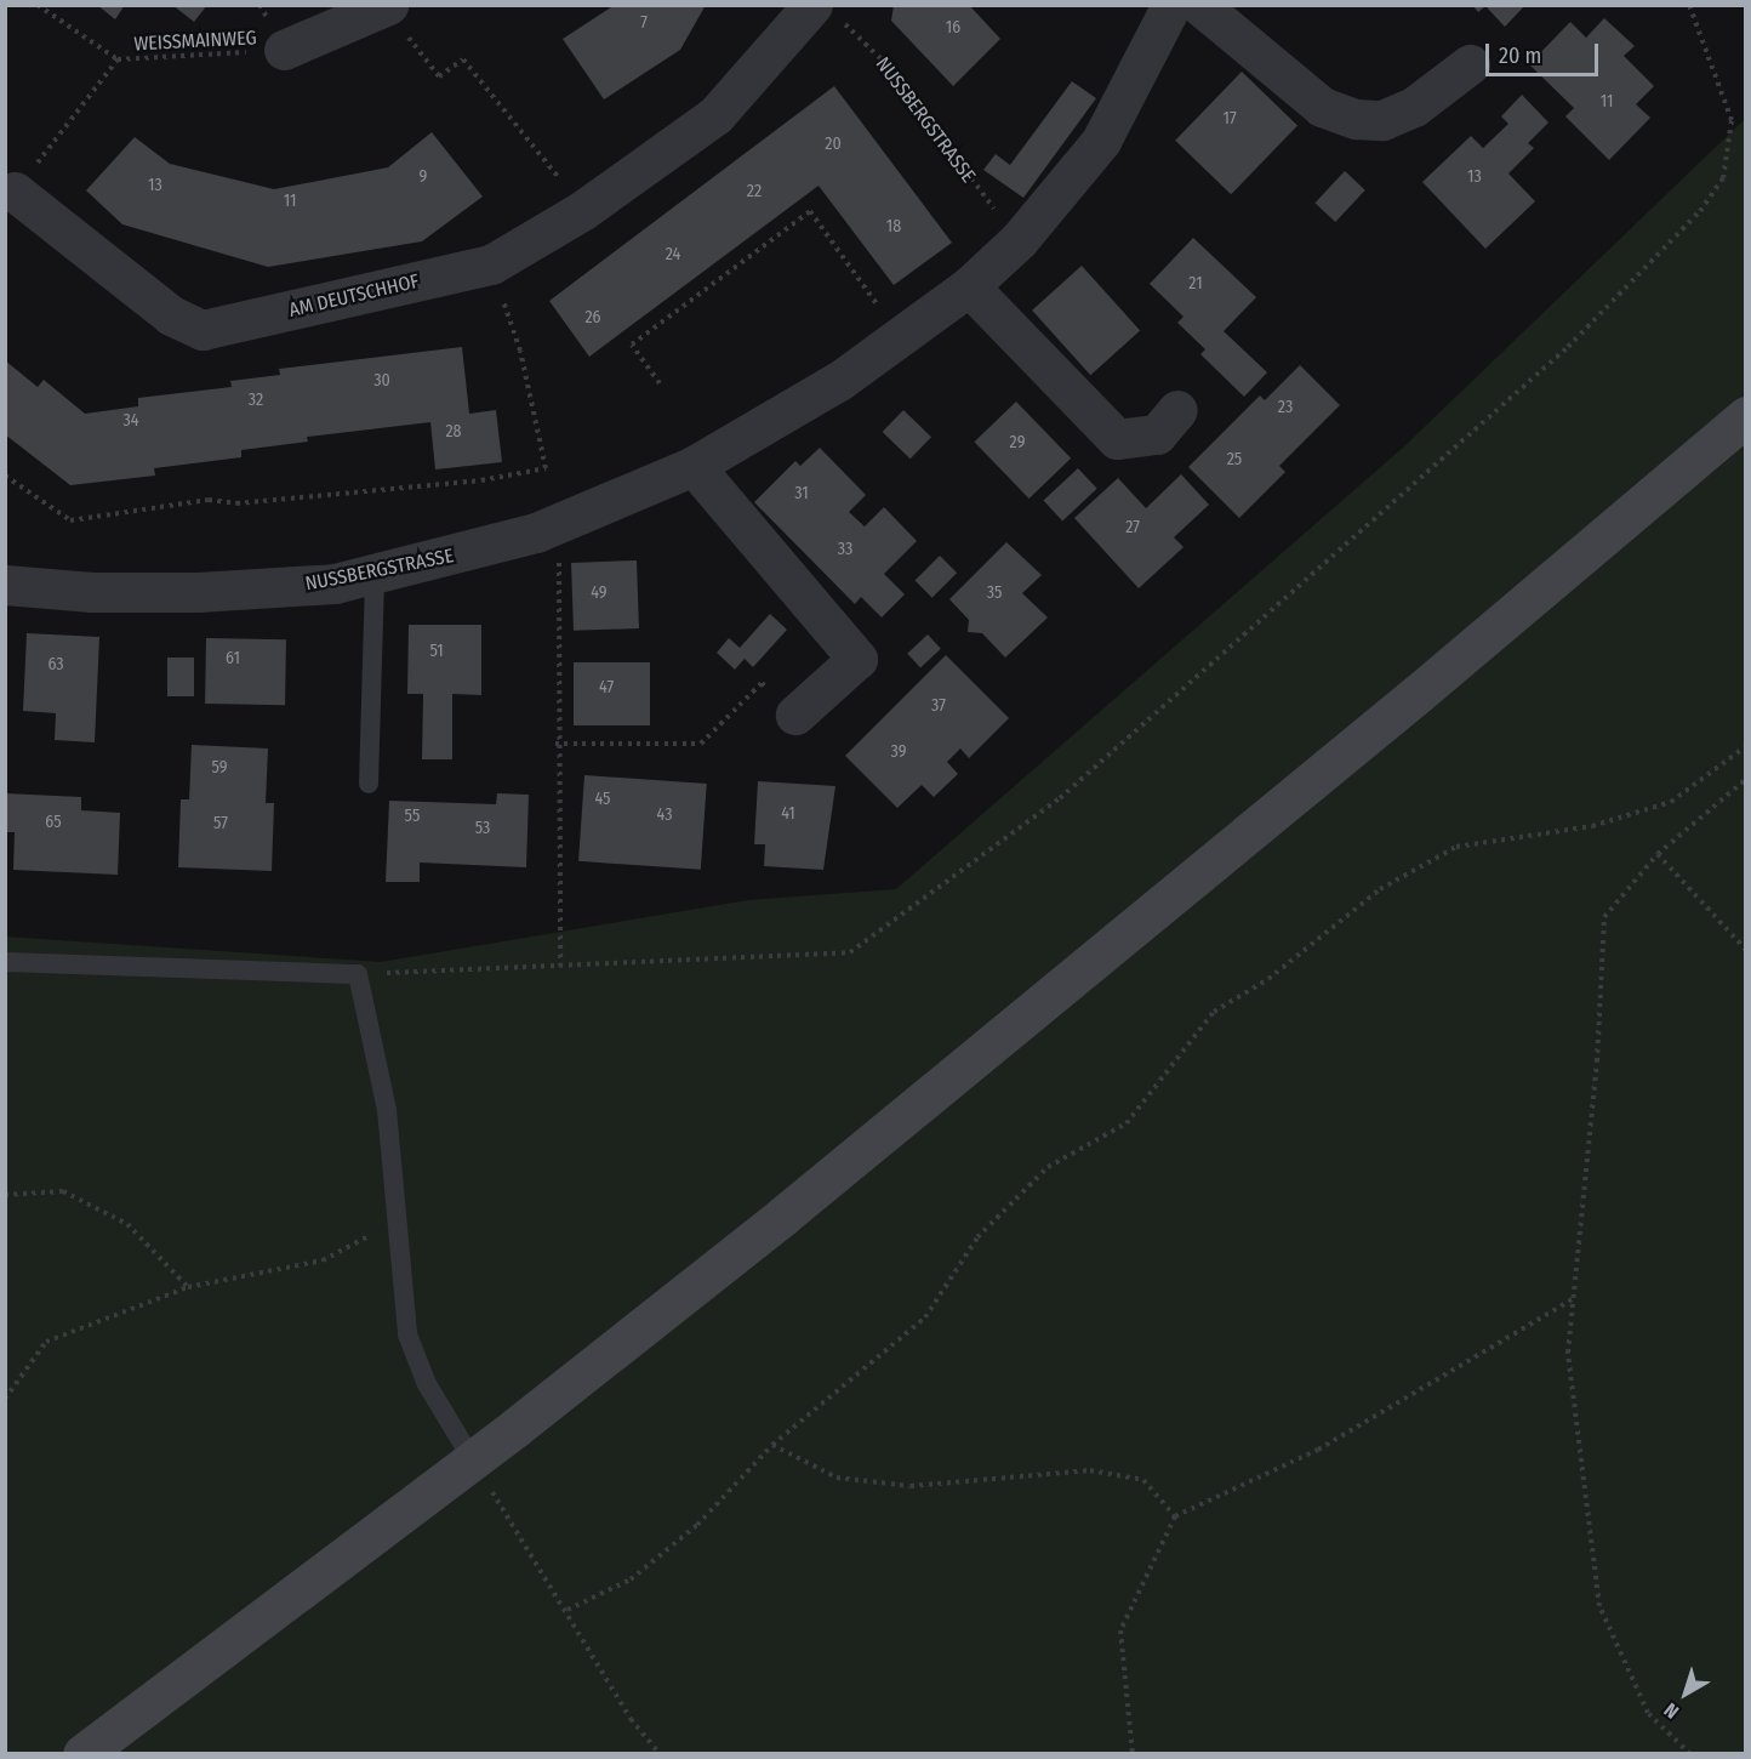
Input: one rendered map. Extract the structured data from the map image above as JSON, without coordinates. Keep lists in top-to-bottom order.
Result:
{
  "streets": {
    "street": ["NUSSBERGSTRASSE", "AM DEUTSCHHOF"],
    "path": ["WEISSMAINWEG"]
  },
  "crossings": [
    ["NUSSBERGSTRASSE", "AM DEUTSCHHOF"]
  ],
  "house_numbers": [
    "7",
    "16",
    "11",
    "17",
    "20",
    "9",
    "13",
    "13",
    "22",
    "11",
    "18",
    "24",
    "21",
    "26",
    "30",
    "32",
    "23",
    "34",
    "28",
    "29",
    "25",
    "31",
    "27",
    "33",
    "49",
    "35",
    "51",
    "61",
    "63",
    "47",
    "37",
    "39",
    "59",
    "45",
    "41",
    "43",
    "55",
    "65",
    "57",
    "53"
  ],
  "scale_bar": "20 m",
  "north": "bottom left"
}
